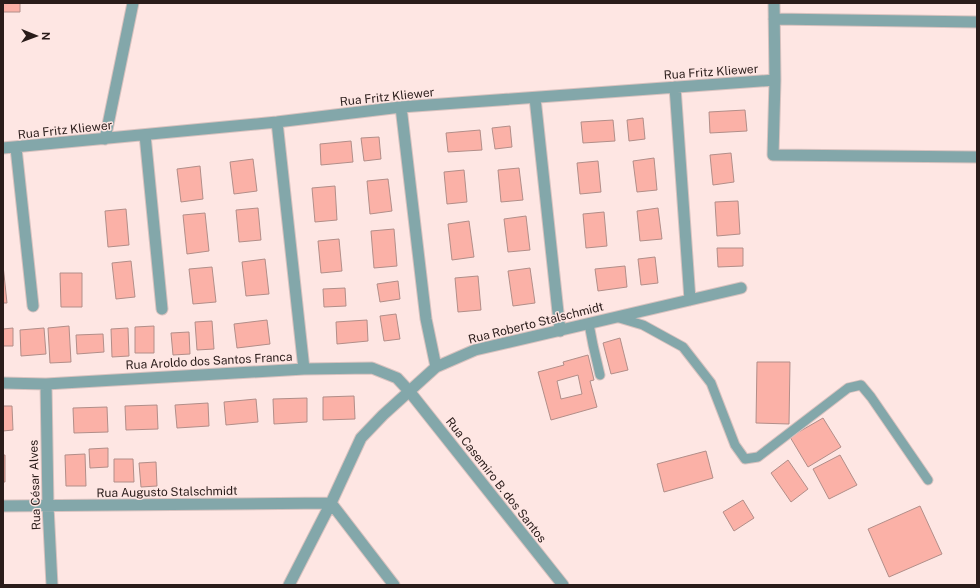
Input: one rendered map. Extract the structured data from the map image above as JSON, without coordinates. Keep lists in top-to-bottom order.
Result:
{
  "streets": {
    "street": [
      "Rua Fritz Kliewer",
      "Rua Roberto Stalschmidt",
      "Rua Aroldo dos Santos Franca",
      "Rua Casemiro B. dos Santos",
      "Rua César Alves",
      "Rua Augusto Stalschmidt"
    ]
  },
  "crossings": [
    ["Rua Roberto Stalschmidt", "Rua Aroldo dos Santos Franca"],
    ["Rua Roberto Stalschmidt", "Rua Casemiro B. dos Santos"],
    ["Rua Roberto Stalschmidt", "Rua Augusto Stalschmidt"],
    ["Rua Aroldo dos Santos Franca", "Rua Casemiro B. dos Santos"],
    ["Rua Aroldo dos Santos Franca", "Rua César Alves"],
    ["Rua César Alves", "Rua Augusto Stalschmidt"]
  ],
  "north": "right"
}
